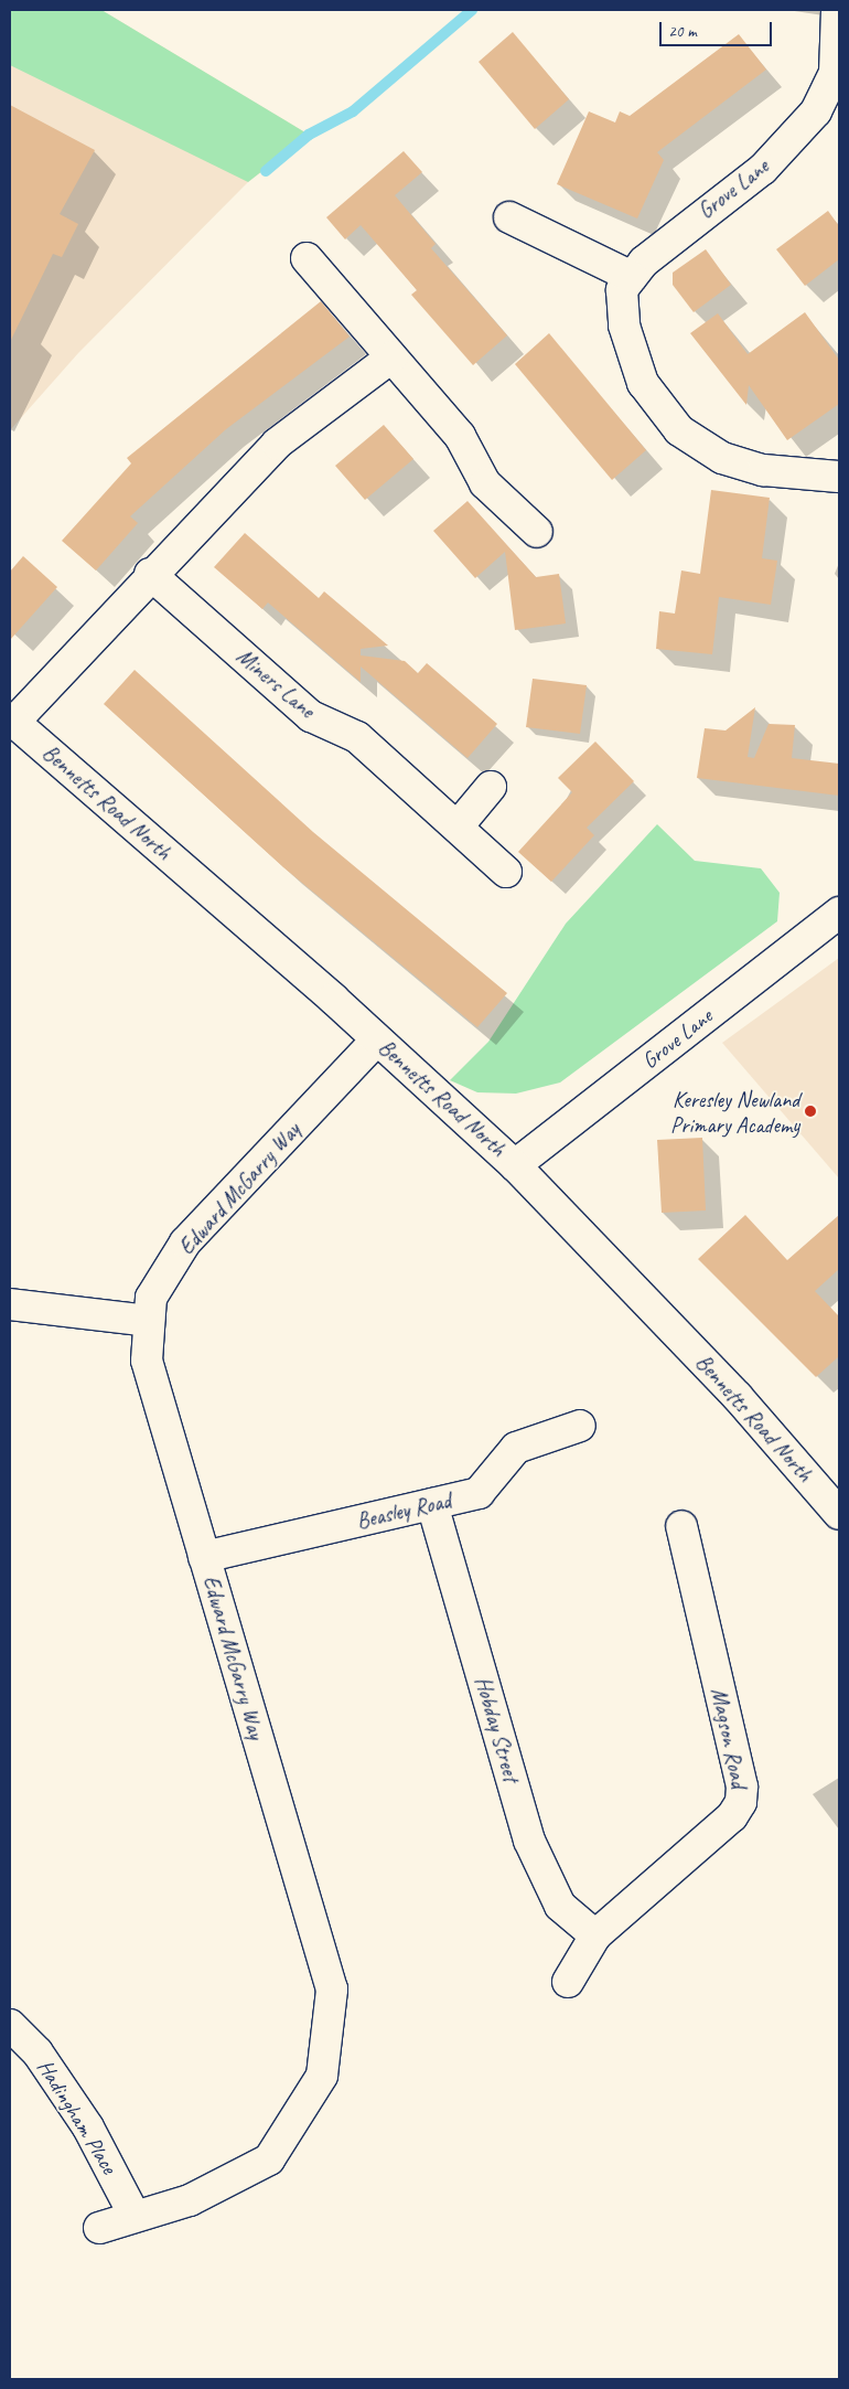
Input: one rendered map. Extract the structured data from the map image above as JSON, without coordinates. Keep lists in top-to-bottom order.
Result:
{
  "streets": {
    "street": [
      "Grove Lane",
      "Miners Lane",
      "Bennetts Road North",
      "Edward McGarry Way",
      "Beasley Road",
      "Hobday Street",
      "Magson Road",
      "Hadingham Place"
    ]
  },
  "crossings": [
    ["Grove Lane", "Bennetts Road North"],
    ["Bennetts Road North", "Edward McGarry Way"],
    ["Edward McGarry Way", "Beasley Road"],
    ["Edward McGarry Way", "Hadingham Place"],
    ["Beasley Road", "Hobday Street"],
    ["Hobday Street", "Magson Road"]
  ],
  "places": ["Keresley Newland Primary Academy"],
  "scale_bar": "20 m"
}
